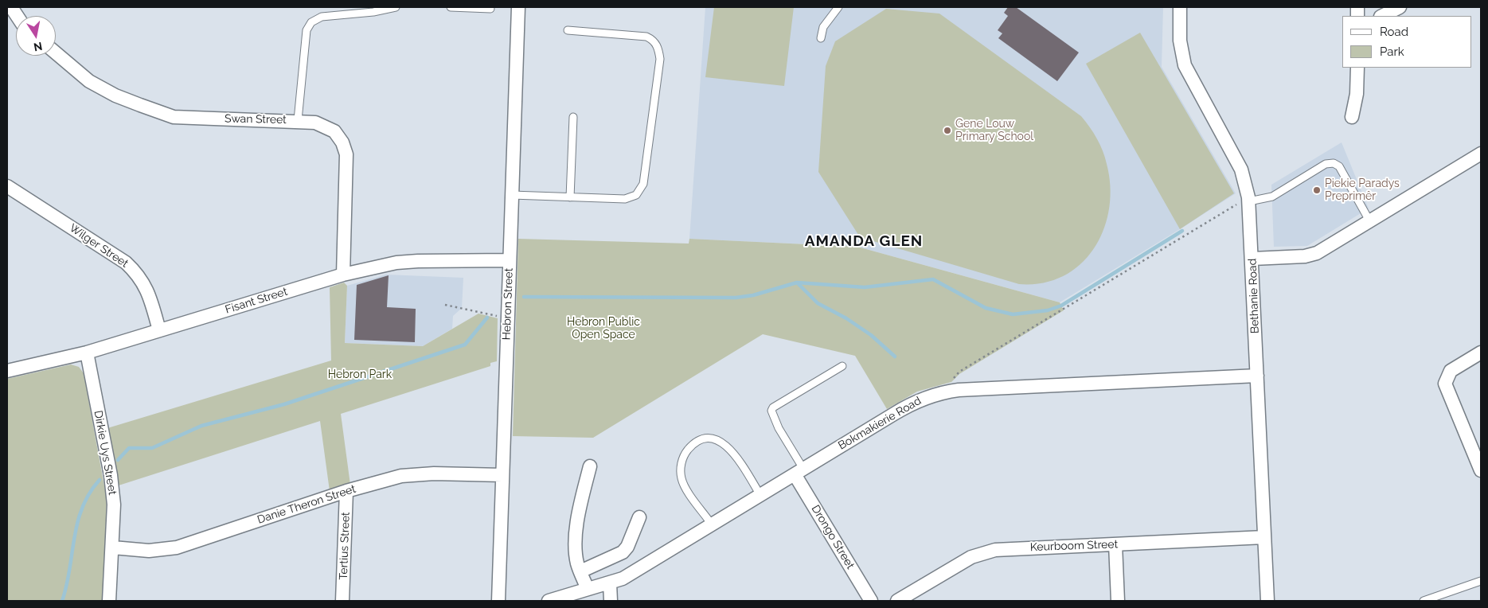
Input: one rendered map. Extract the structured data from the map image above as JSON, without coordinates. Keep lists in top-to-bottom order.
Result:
{
  "streets": {
    "street": [
      "Swan Street",
      "Wilger Street",
      "Bethanie Road",
      "Fisant Street",
      "Hebron Street",
      "Bokmakierie Road",
      "Dirkie Uys Street",
      "Danie Theron Street",
      "Drongo Street",
      "Tertius Street",
      "Keurboom Street"
    ]
  },
  "crossings": [
    ["Swan Street", "Fisant Street"],
    ["Wilger Street", "Fisant Street"],
    ["Bethanie Road", "Bokmakierie Road"],
    ["Bethanie Road", "Keurboom Street"],
    ["Fisant Street", "Hebron Street"],
    ["Fisant Street", "Dirkie Uys Street"],
    ["Hebron Street", "Danie Theron Street"],
    ["Bokmakierie Road", "Drongo Street"],
    ["Dirkie Uys Street", "Danie Theron Street"],
    ["Danie Theron Street", "Tertius Street"]
  ],
  "districts": ["AMANDA GLEN"],
  "parks": ["Hebron Public Open Space", "Hebron Park"],
  "places": ["Gene Louw Primary School", "Piekie Paradys Preprimêr"],
  "legend": ["Road", "Park"],
  "north": "bottom"
}
